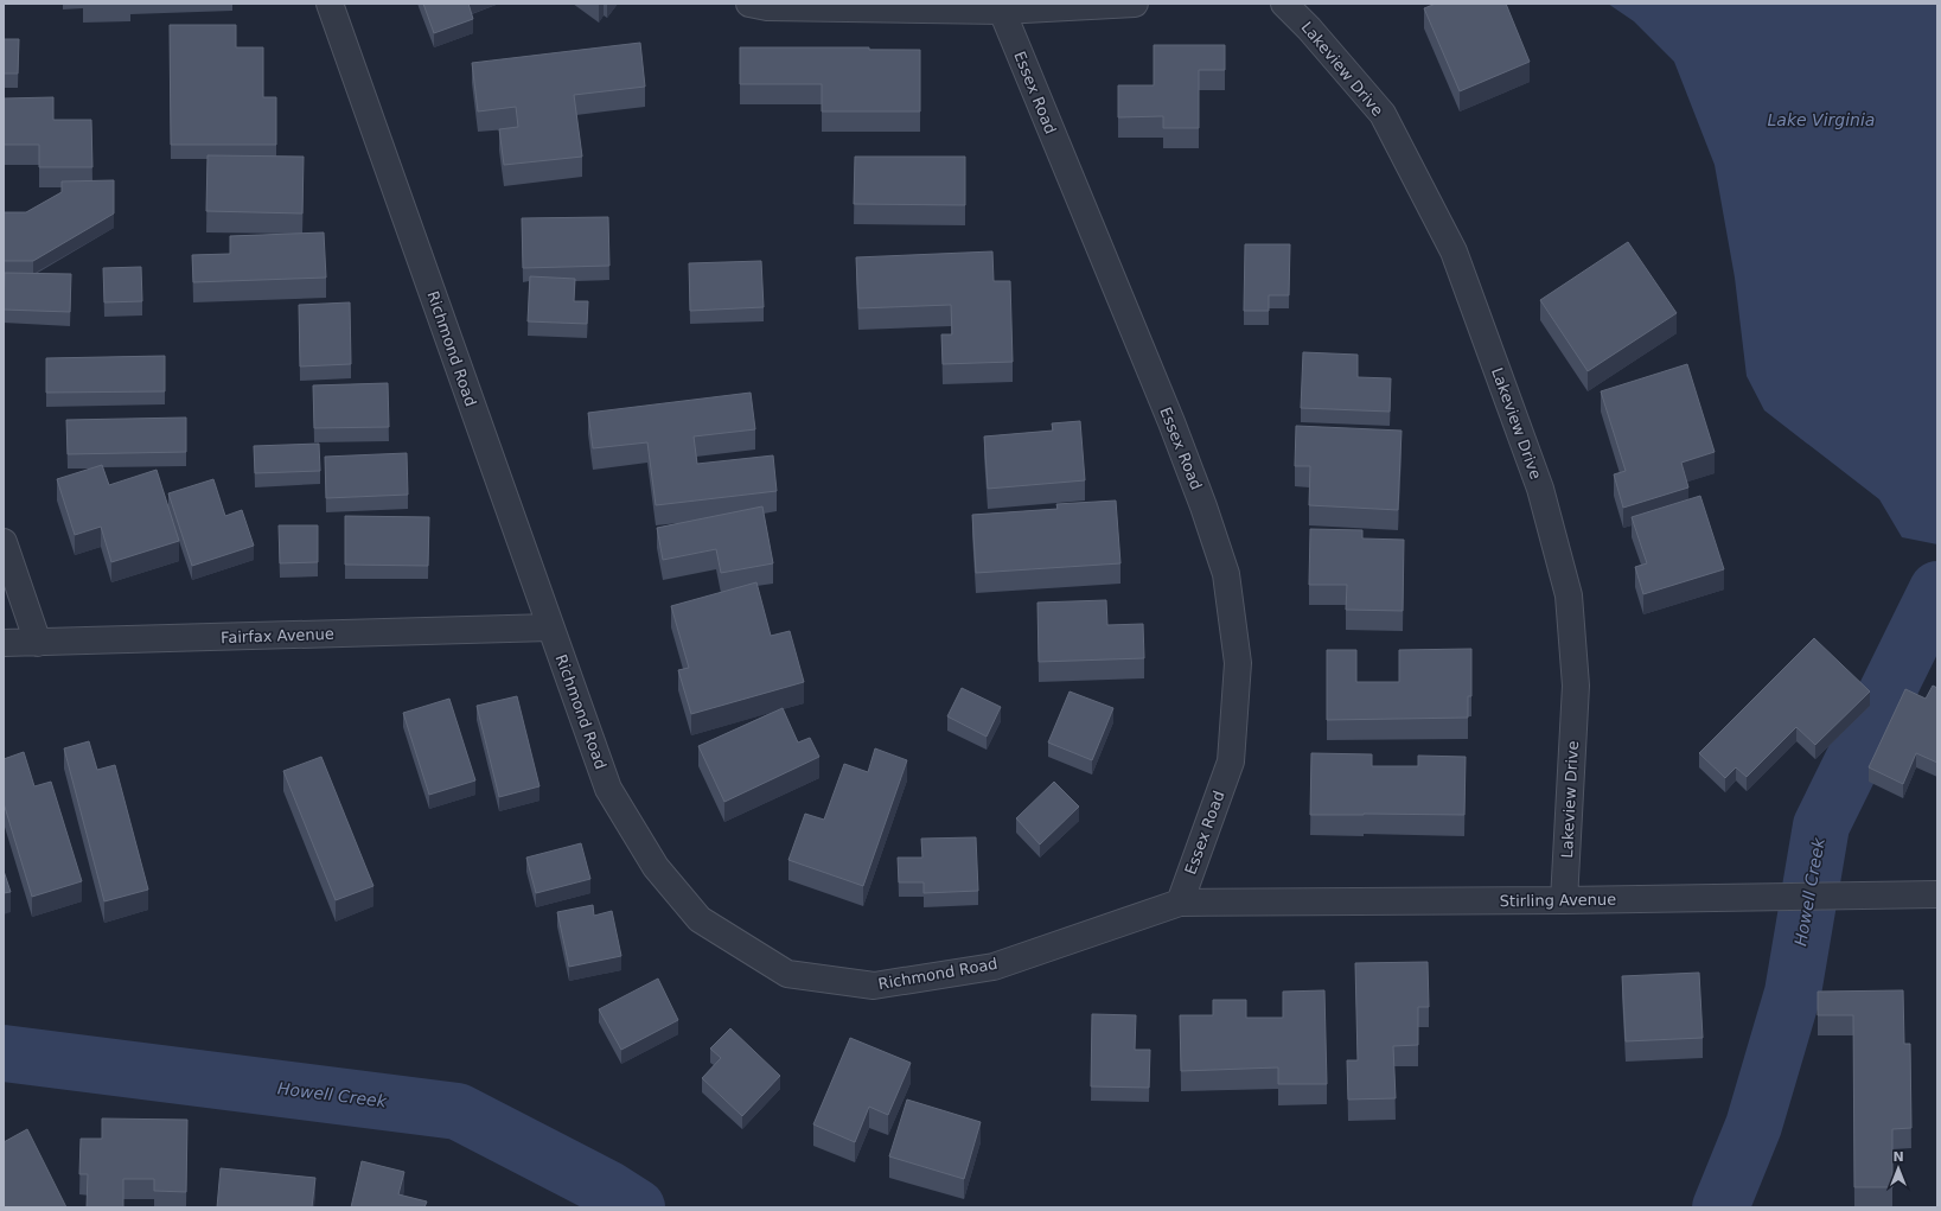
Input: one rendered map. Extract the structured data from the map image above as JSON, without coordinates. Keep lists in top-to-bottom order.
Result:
{
  "streets": {
    "street": [
      "Lakeview Drive",
      "Essex Road",
      "Richmond Road",
      "Fairfax Avenue",
      "Stirling Avenue"
    ]
  },
  "crossings": [
    ["Lakeview Drive", "Stirling Avenue"],
    ["Essex Road", "Richmond Road"],
    ["Essex Road", "Stirling Avenue"],
    ["Richmond Road", "Fairfax Avenue"],
    ["Richmond Road", "Stirling Avenue"]
  ],
  "water": ["Lake Virginia", "Howell Creek"],
  "north": "top"
}
